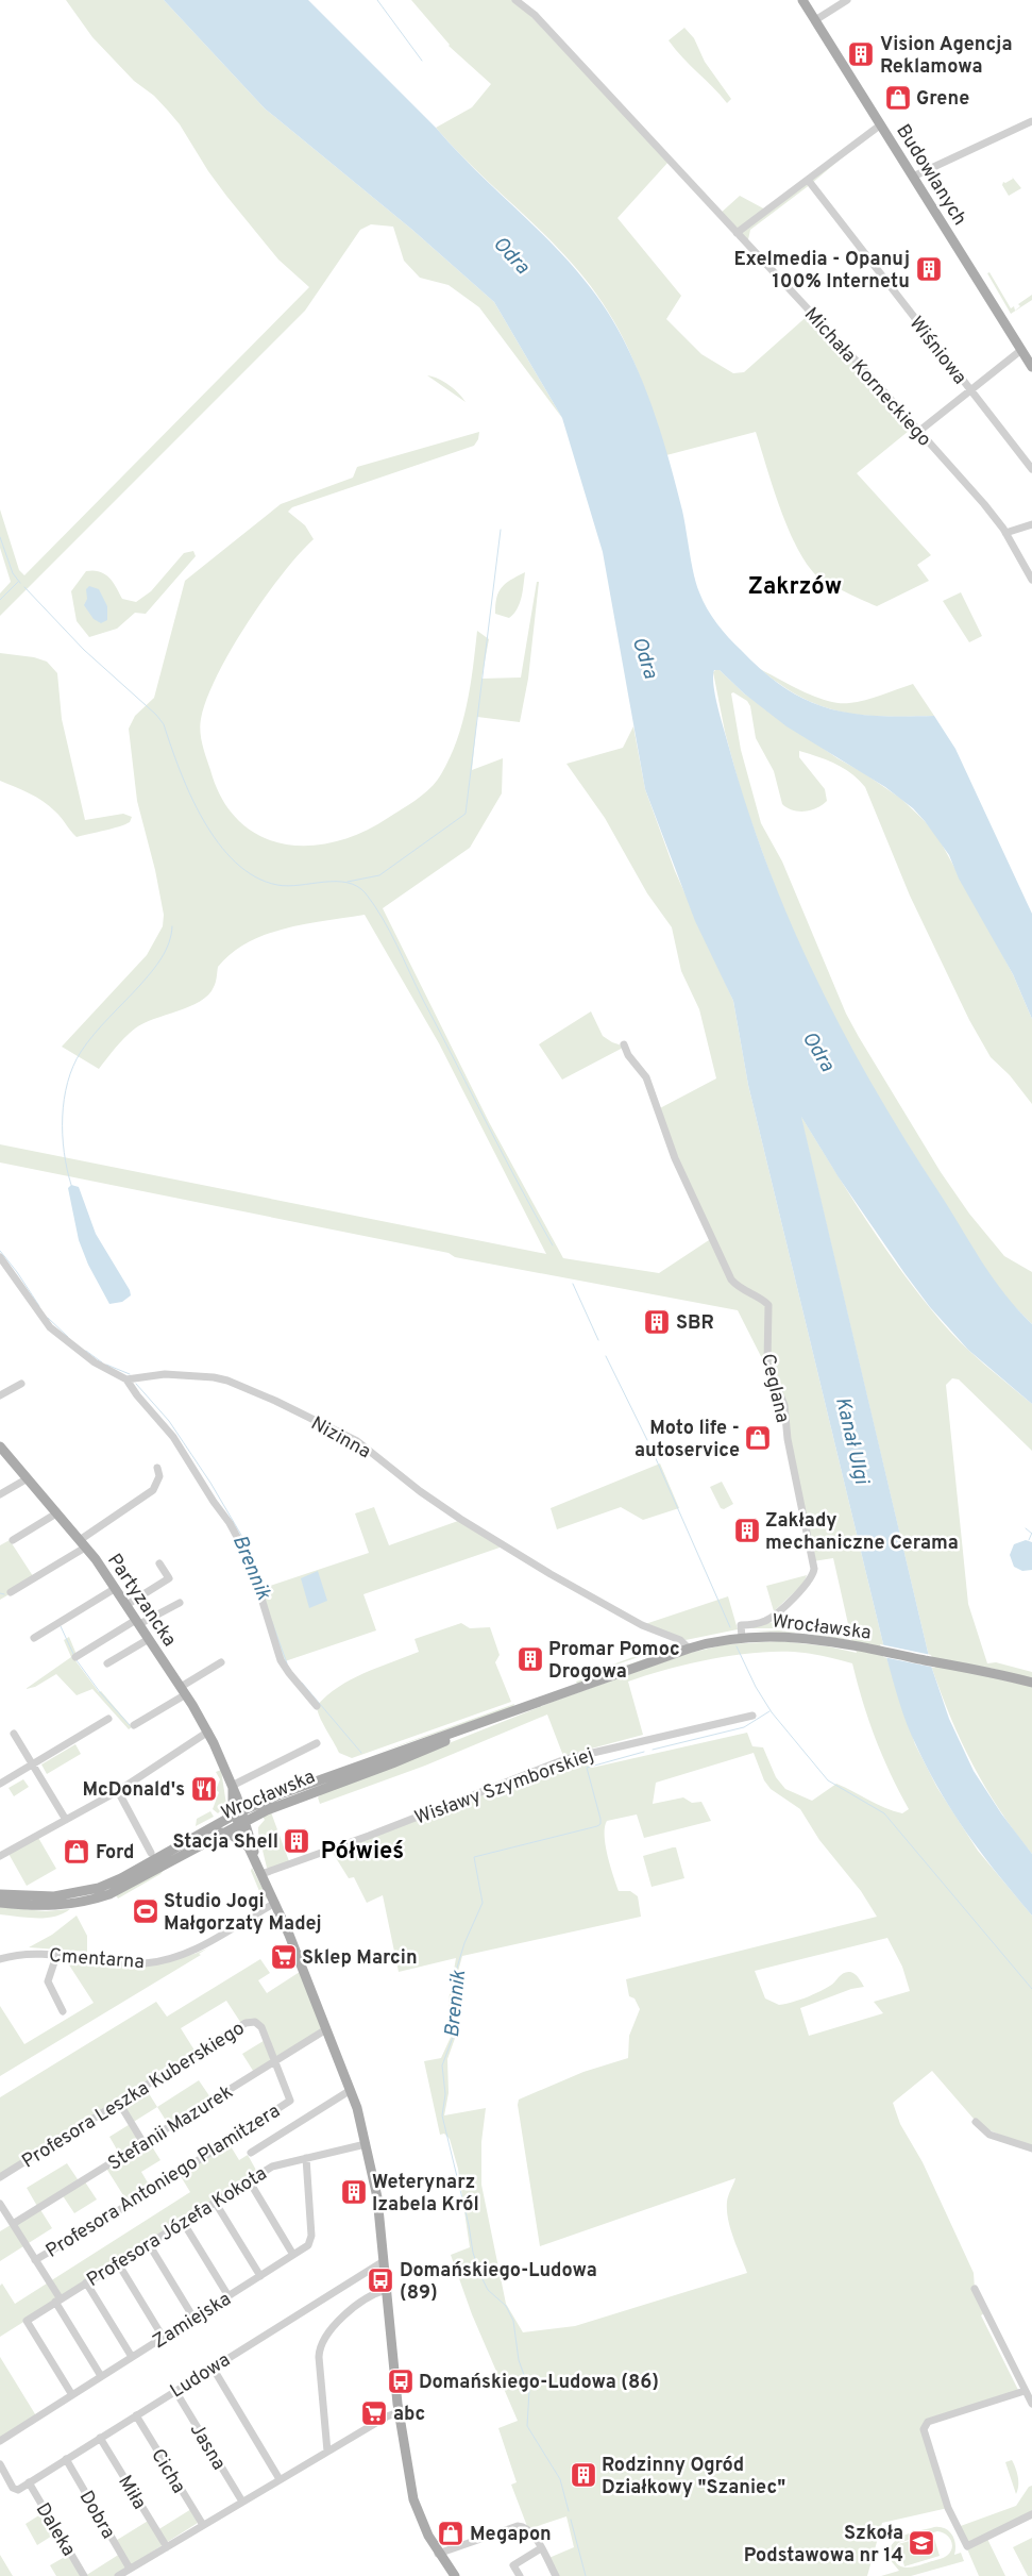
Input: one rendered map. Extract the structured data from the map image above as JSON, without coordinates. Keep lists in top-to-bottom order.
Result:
{
  "streets": {
    "main road": ["Budowlanych", "Partyzancka", "Wrocławska"],
    "street": [
      "Wiśniowa",
      "Michała Korneckiego",
      "Ceglana",
      "Nizinna",
      "Wisławy Szymborskiej",
      "Cmentarna",
      "Profesora Leszka Kuberskiego",
      "Stefanii Mazurek",
      "Profesora Antoniego Plamitzera",
      "Profesora Józefa Kokota",
      "Zamiejska",
      "Ludowa",
      "Jasna",
      "Cicha",
      "Miła",
      "Dobra",
      "Daleka"
    ]
  },
  "crossings": [
    ["Ceglana", "Wrocławska"],
    ["Nizinna", "Wrocławska"],
    ["Partyzancka", "Wrocławska"],
    ["Profesora Leszka Kuberskiego", "Stefanii Mazurek"],
    ["Profesora Leszka Kuberskiego", "Profesora Antoniego Plamitzera"],
    ["Stefanii Mazurek", "Profesora Antoniego Plamitzera"],
    ["Profesora Józefa Kokota", "Zamiejska"],
    ["Ludowa", "Jasna"],
    ["Ludowa", "Cicha"],
    ["Ludowa", "Miła"],
    ["Ludowa", "Dobra"],
    ["Ludowa", "Daleka"]
  ],
  "districts": ["Zakrzów", "Półwieś"],
  "water": ["Odra", "Kanał Ulgi", "Brennik"],
  "places": {
    "building": [
      "Vision Agencja Reklamowa",
      "Exelmedia - Opanuj 100% Internetu",
      "SBR",
      "Zakłady mechaniczne Cerama",
      "Promar Pomoc Drogowa",
      "Stacja Shell",
      "Weterynarz Izabela Król",
      "Rodzinny Ogród Działkowy \"Szaniec\""
    ],
    "shop": [
      "Grene",
      "Moto life - autoservice",
      "Ford",
      "Megapon"
    ],
    "restaurant": ["McDonald's"],
    "sports": ["Studio Jogi Małgorzaty Madej"],
    "supermarket": ["Sklep Marcin", "abc"],
    "bus stop": ["Domańskiego-Ludowa (89)", "Domańskiego-Ludowa (86)"],
    "school or university": ["Szkoła Podstawowa nr 14"]
  }
}
